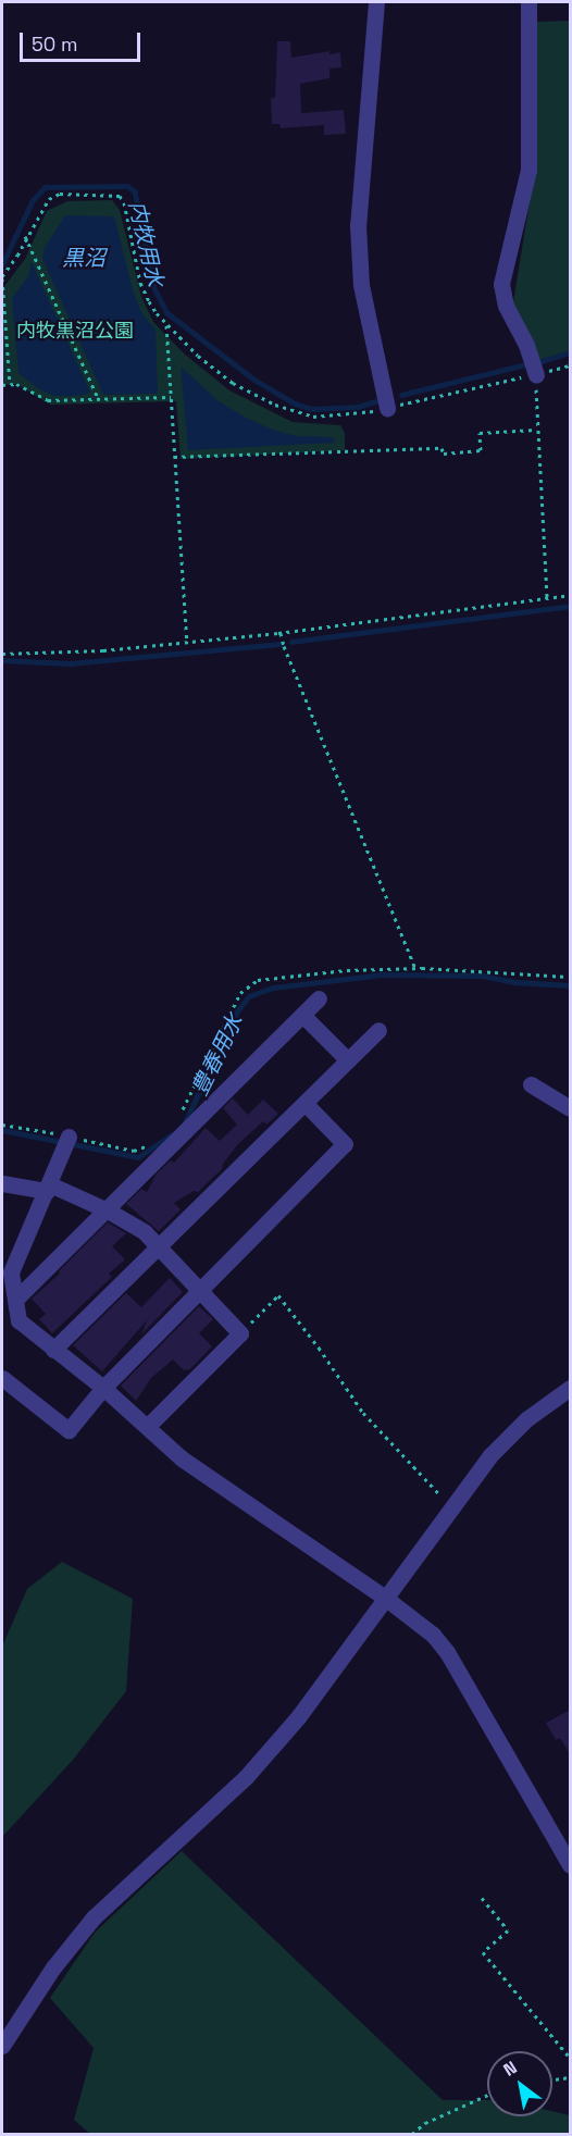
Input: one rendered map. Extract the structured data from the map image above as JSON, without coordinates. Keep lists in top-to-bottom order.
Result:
{
  "water": ["内牧用水", "黒沼", "豊春用水"],
  "parks": ["内牧黒沼公園"],
  "scale_bar": "50 m",
  "north": "top left"
}
